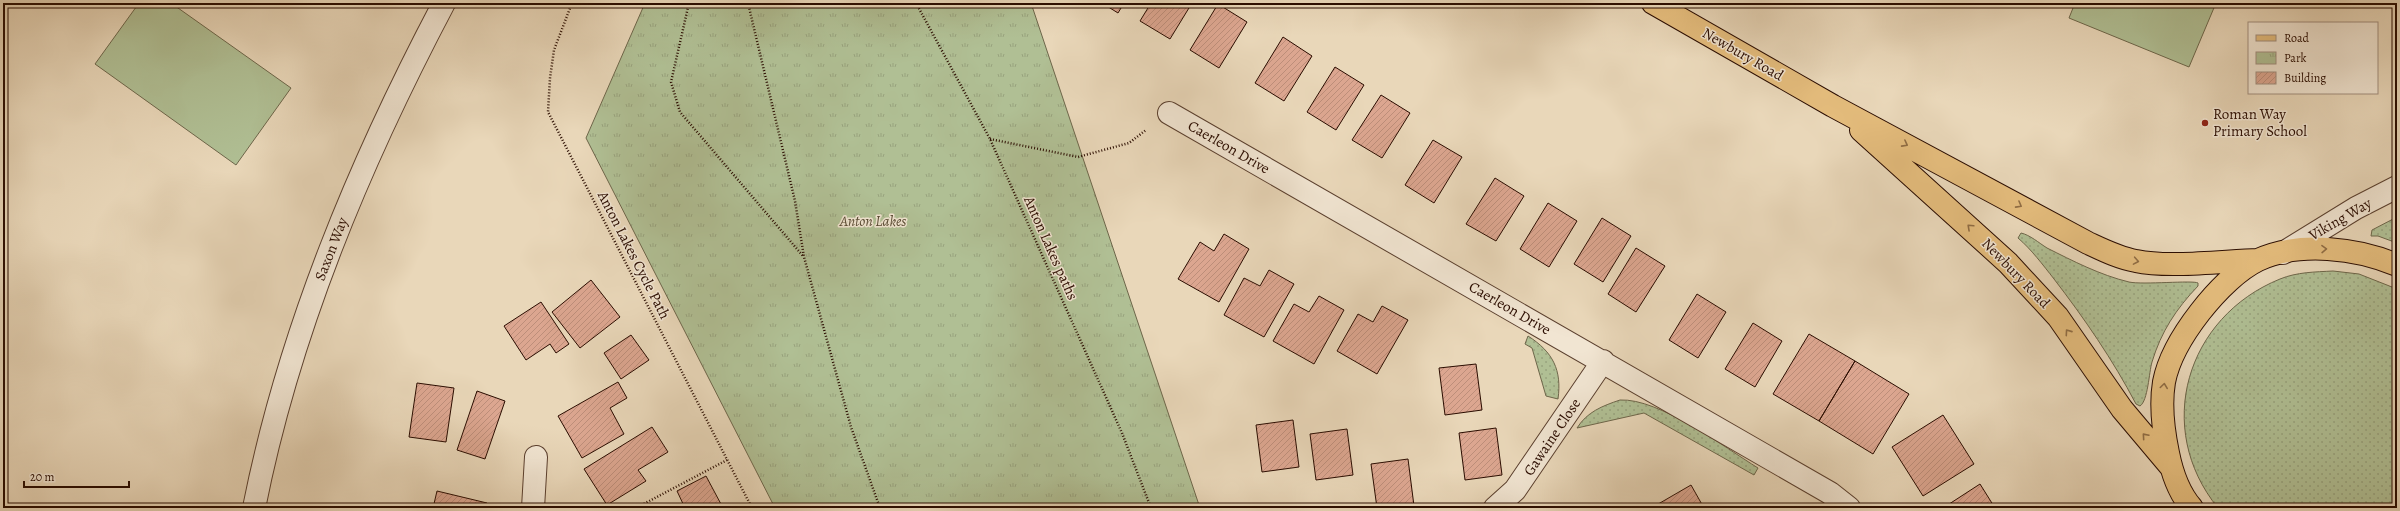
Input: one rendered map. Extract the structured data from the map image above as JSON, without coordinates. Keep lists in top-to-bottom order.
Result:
{
  "streets": {
    "main road": ["Newbury Road"],
    "street": [
      "Caerleon Drive",
      "Viking Way",
      "Saxon Way",
      "Gawaine Close"
    ],
    "path": ["Anton Lakes paths", "Anton Lakes Cycle Path"]
  },
  "crossings": [
    ["Caerleon Drive", "Gawaine Close"]
  ],
  "parks": ["Anton Lakes"],
  "places": ["Roman Way Primary School"],
  "legend": ["Road", "Park", "Building"],
  "scale_bar": "20 m"
}
